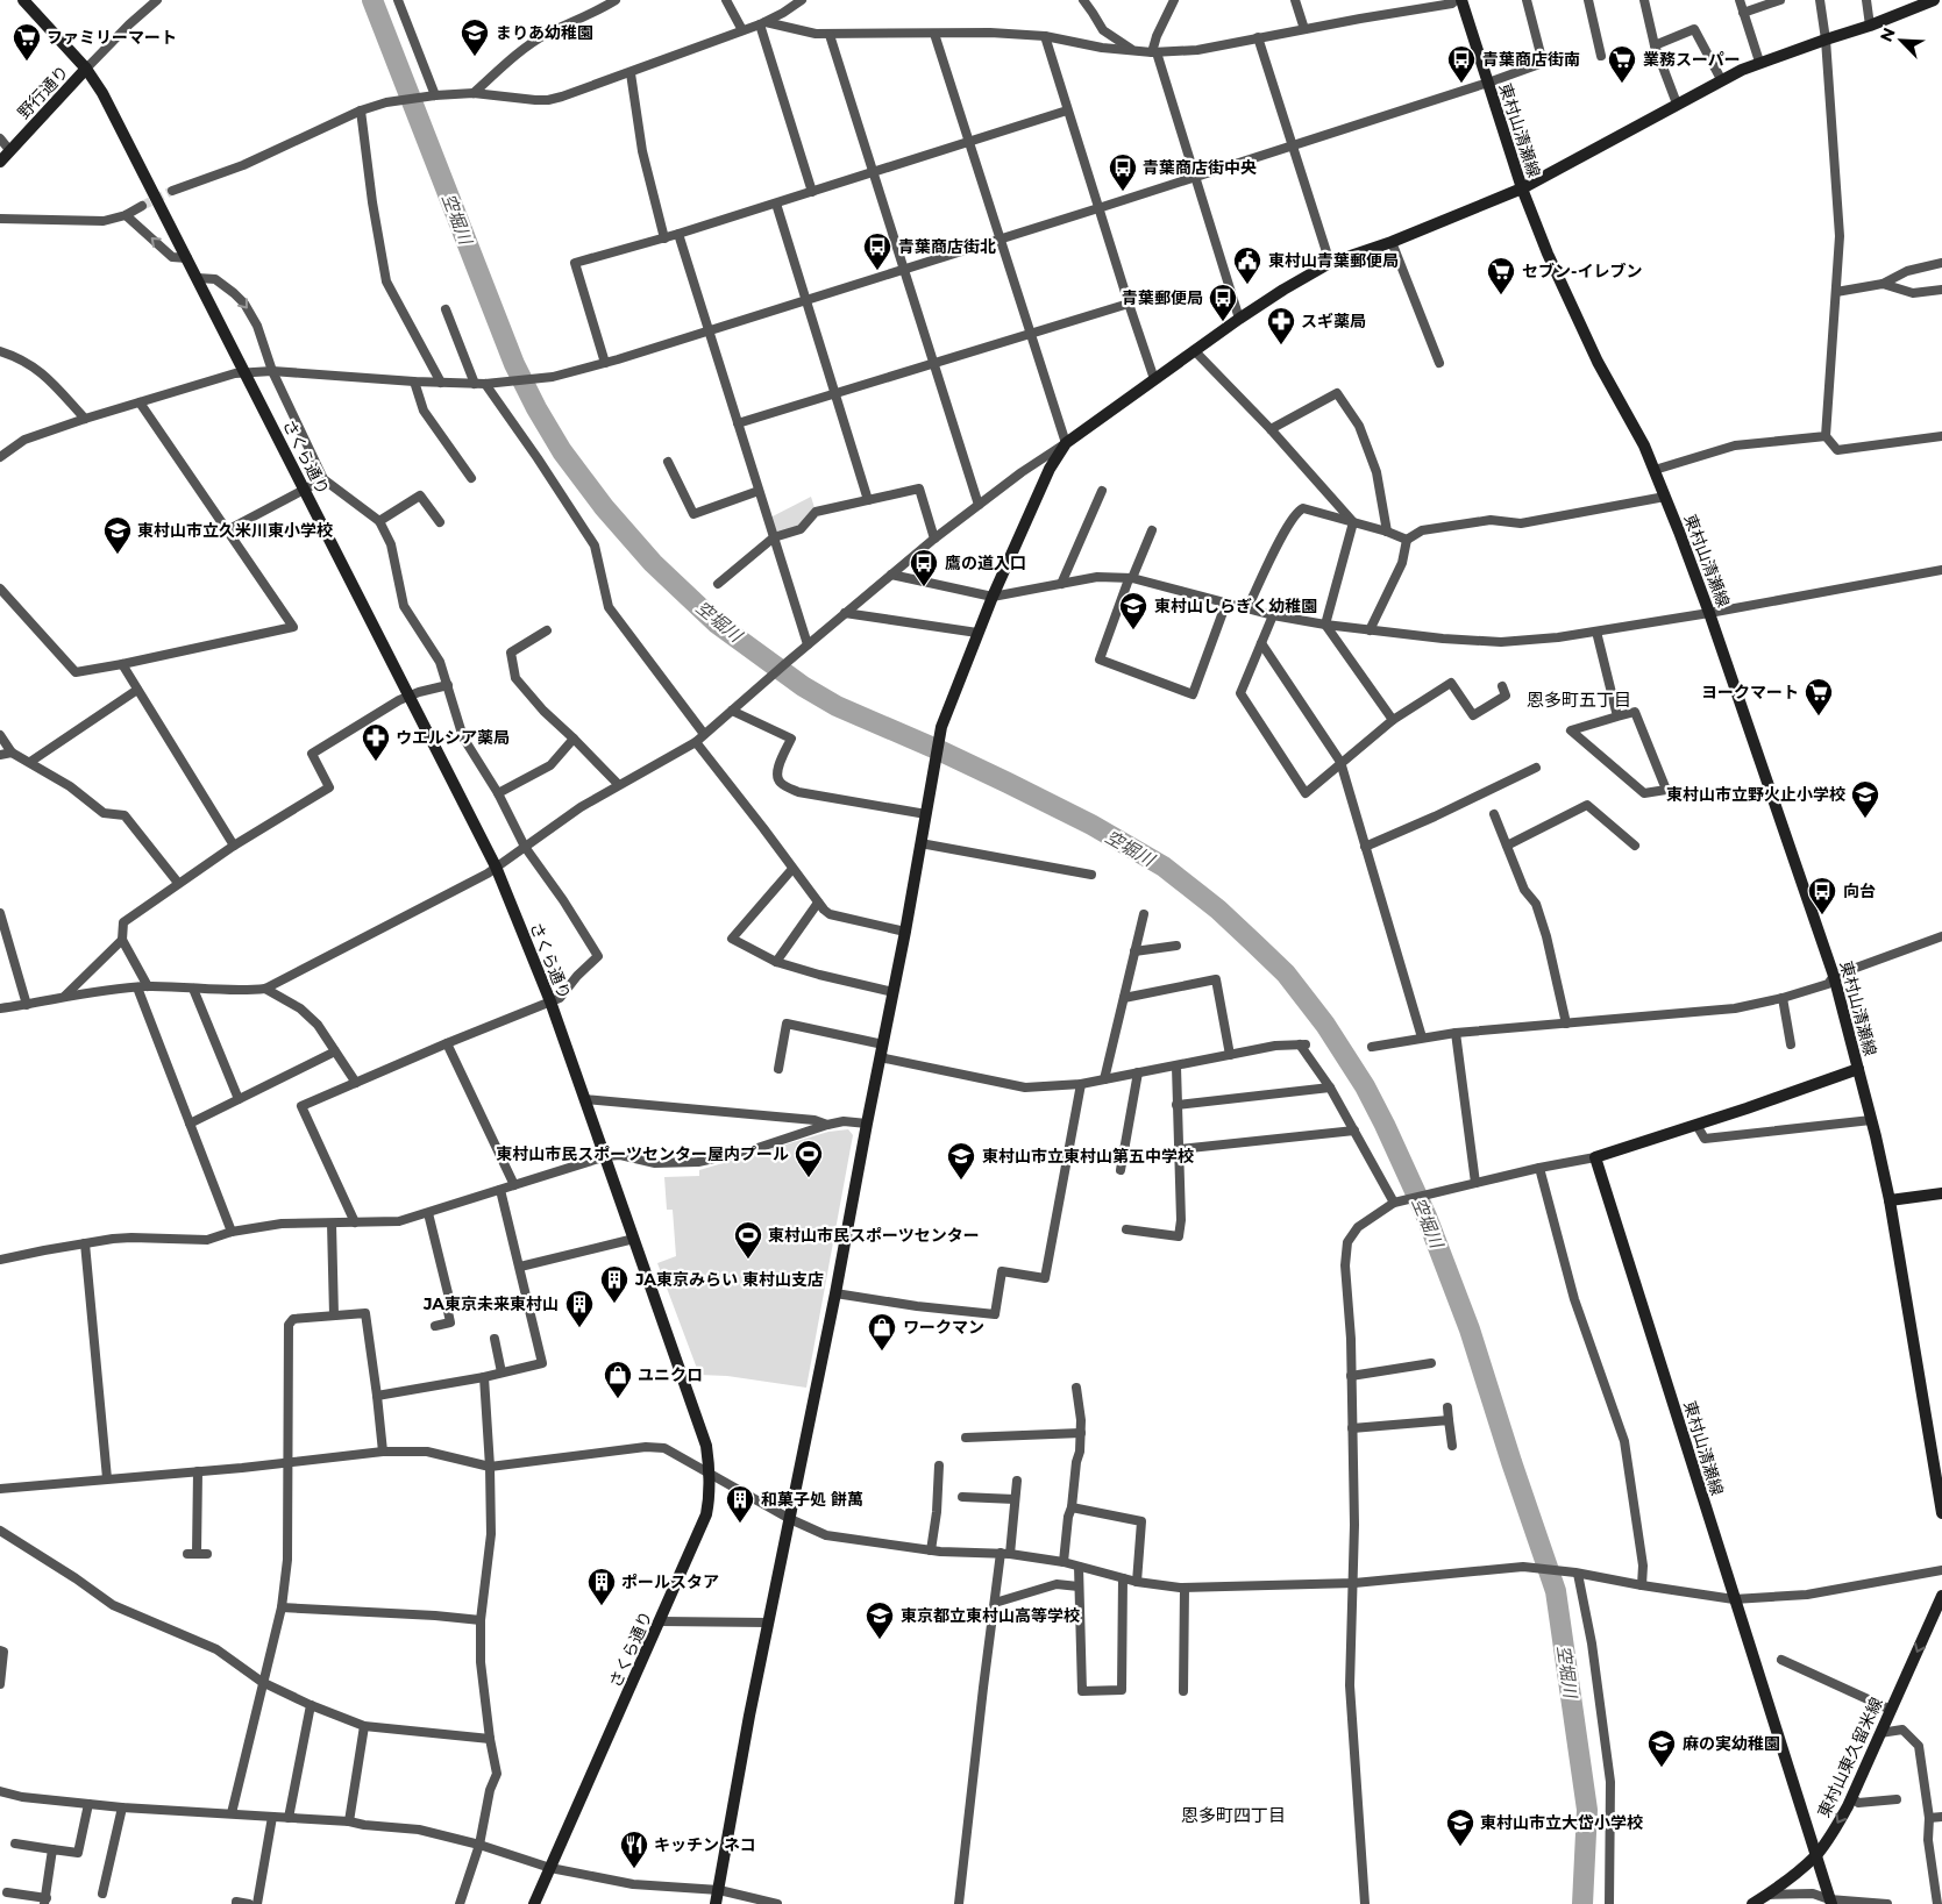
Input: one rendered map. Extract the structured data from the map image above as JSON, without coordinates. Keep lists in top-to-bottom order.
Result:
{
  "streets": {
    "street": [
      "野行通り",
      "東村山清瀬線",
      "さくら通り",
      "東村山東久留米線"
    ]
  },
  "crossings": [
    ["野行通り", "さくら通り"],
    ["東村山清瀬線", "東村山東久留米線"]
  ],
  "one_way": ["東村山東久留米線"],
  "districts": ["恩多町五丁目", "恩多町四丁目"],
  "water": ["空堀川"],
  "places": {
    "school or university": [
      "まりあ幼稚園",
      "東村山市立久米川東小学校",
      "東村山しらぎく幼稚園",
      "東村山市立野火止小学校",
      "東村山市立東村山第五中学校",
      "東京都立東村山高等学校",
      "麻の実幼稚園",
      "東村山市立大岱小学校"
    ],
    "supermarket": [
      "ファミリーマート",
      "業務スーパー",
      "セブン-イレブン",
      "ヨークマート"
    ],
    "bus stop": [
      "青葉商店街南",
      "青葉商店街中央",
      "青葉商店街北",
      "青葉郵便局",
      "鷹の道入口",
      "向台"
    ],
    "public building": ["東村山青葉郵便局"],
    "pharmacy": ["スギ薬局", "ウエルシア薬局"],
    "sports": ["東村山市民スポーツセンター屋内プール", "東村山市民スポーツセンター"],
    "building": [
      "JA東京みらい 東村山支店",
      "JA東京未来東村山",
      "和菓子処 餅萬",
      "ポールスタア"
    ],
    "shop": ["ワークマン", "ユニクロ"],
    "restaurant": ["キッチン ネコ"]
  },
  "north": "top left"
}
